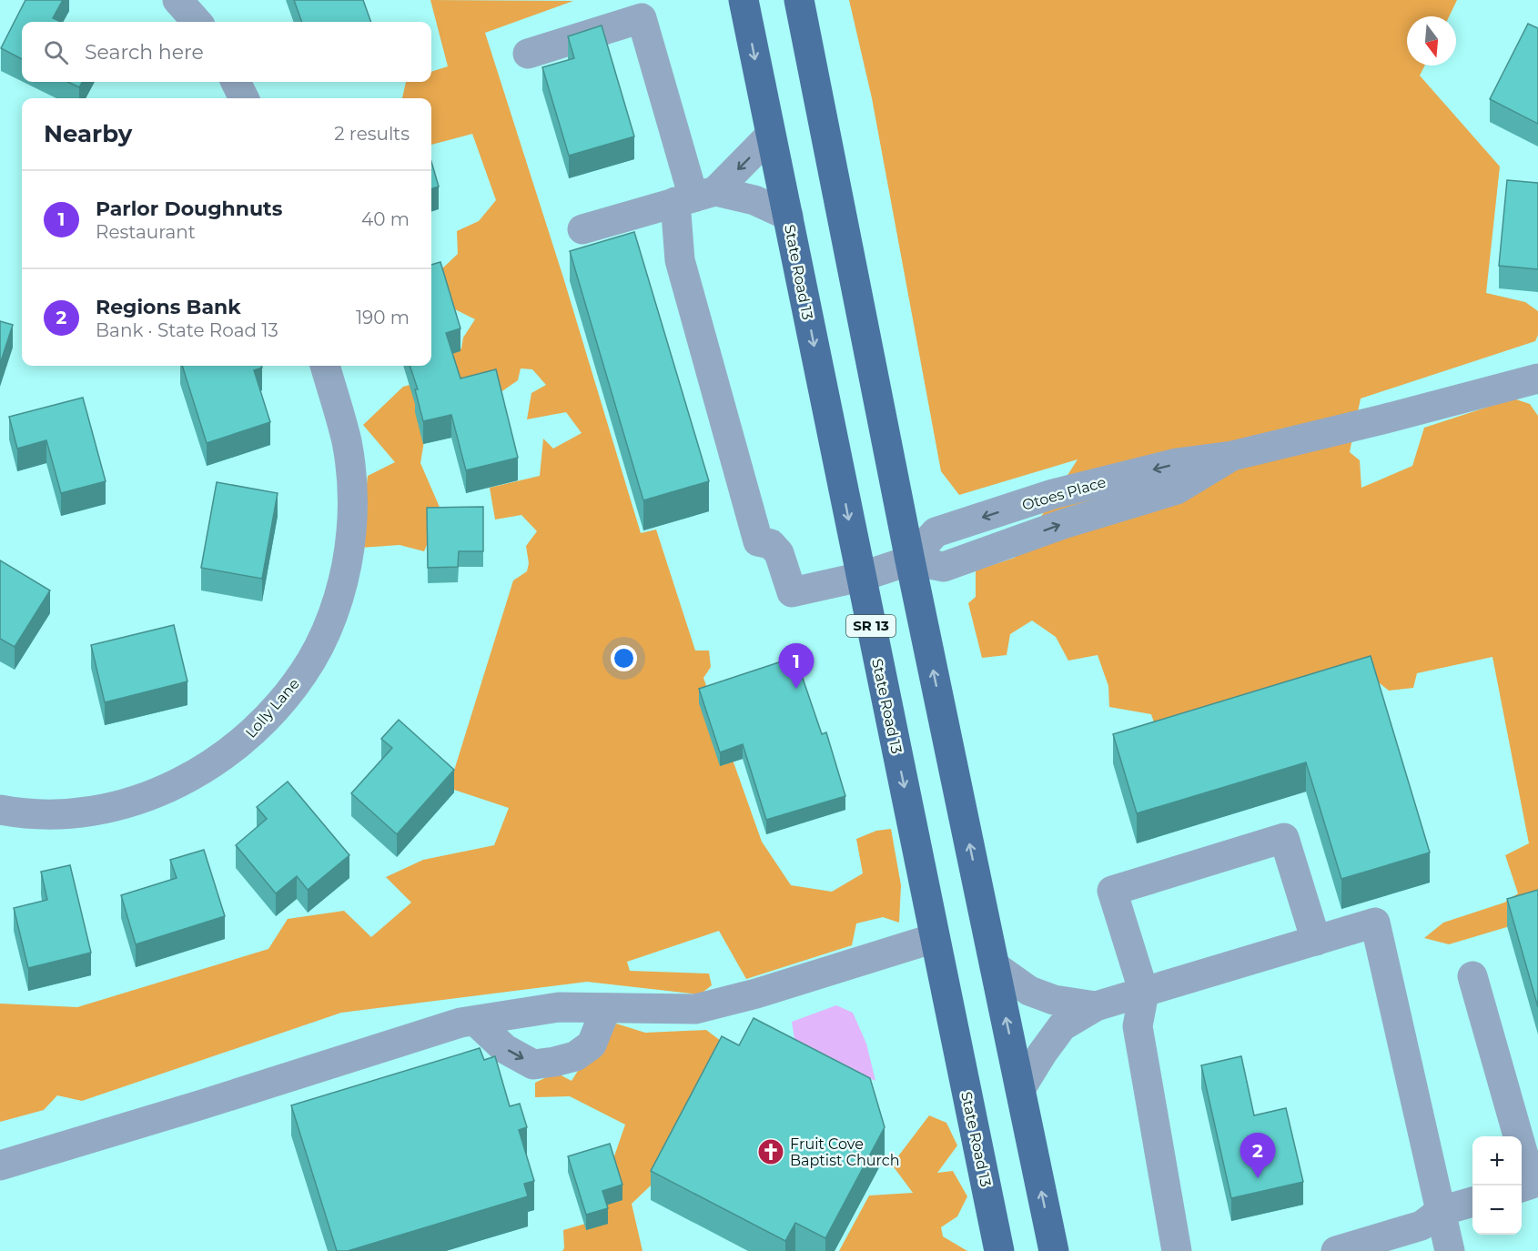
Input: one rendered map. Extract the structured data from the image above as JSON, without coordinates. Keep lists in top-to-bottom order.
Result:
{
  "streets": {
    "main road": ["State Road 13", "SR 13"],
    "street": ["Otoes Place", "Lolly Lane"]
  },
  "crossings": [
    ["State Road 13", "Otoes Place"]
  ],
  "places": {
    "church": ["Fruit Cove Baptist Church"]
  },
  "north": "bottom",
  "page": {
    "search": "Search here",
    "heading": ["Nearby", "2 results"],
    "list": [
      {
        "mark": "1",
        "name": "Parlor Doughnuts",
        "note": "Restaurant",
        "value": "40 m"
      },
      {
        "mark": "2",
        "name": "Regions Bank",
        "note": "Bank · State Road 13",
        "value": "190 m"
      }
    ],
    "pins": ["1", "2"],
    "map_buttons": ["+", "−"]
  }
}
